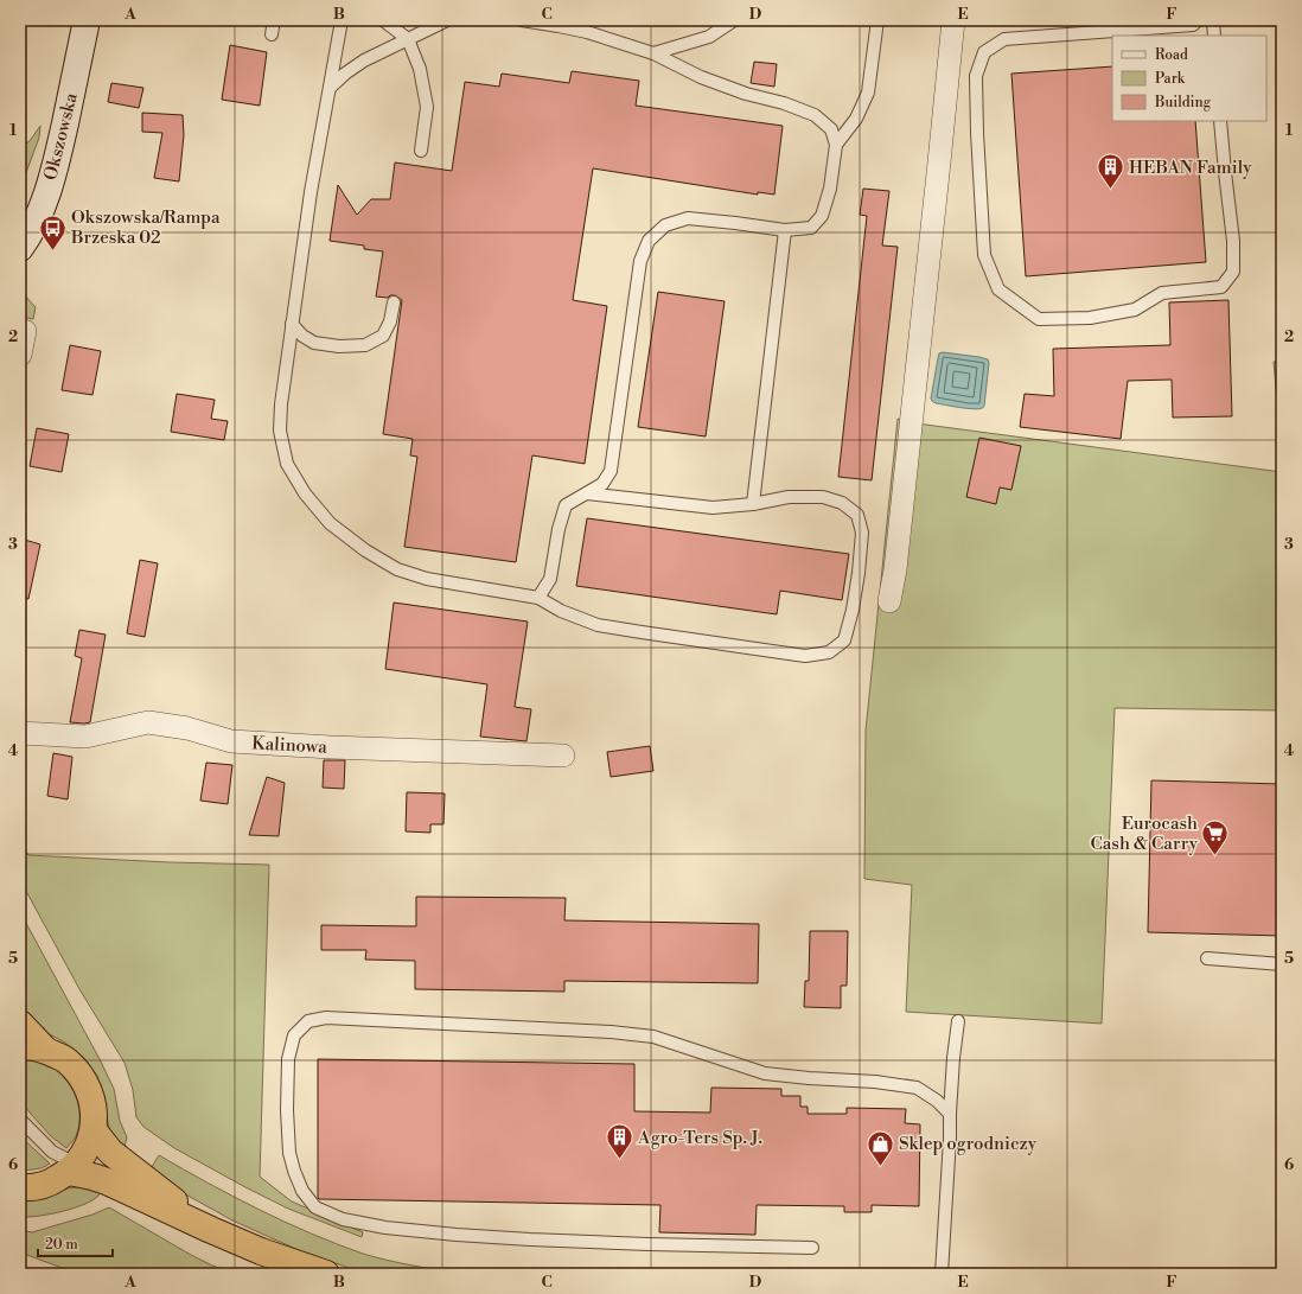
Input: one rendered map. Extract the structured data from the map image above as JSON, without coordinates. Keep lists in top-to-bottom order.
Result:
{
  "streets": {
    "main road": ["Okszowska"],
    "street": ["Kalinowa"]
  },
  "places": {
    "building": ["HEBAN Family", "Agro-Ters Sp. J."],
    "bus stop": ["Okszowska/Rampa Brzeska 02"],
    "supermarket": ["Eurocash Cash & Carry"],
    "shop": ["Sklep ogrodniczy"]
  },
  "legend": ["Road", "Park", "Building"],
  "scale_bar": "20 m",
  "grid": {
    "columns": [
      "A",
      "B",
      "C",
      "D",
      "E",
      "F"
    ],
    "rows": [
      "1",
      "2",
      "3",
      "4",
      "5",
      "6"
    ]
  }
}
